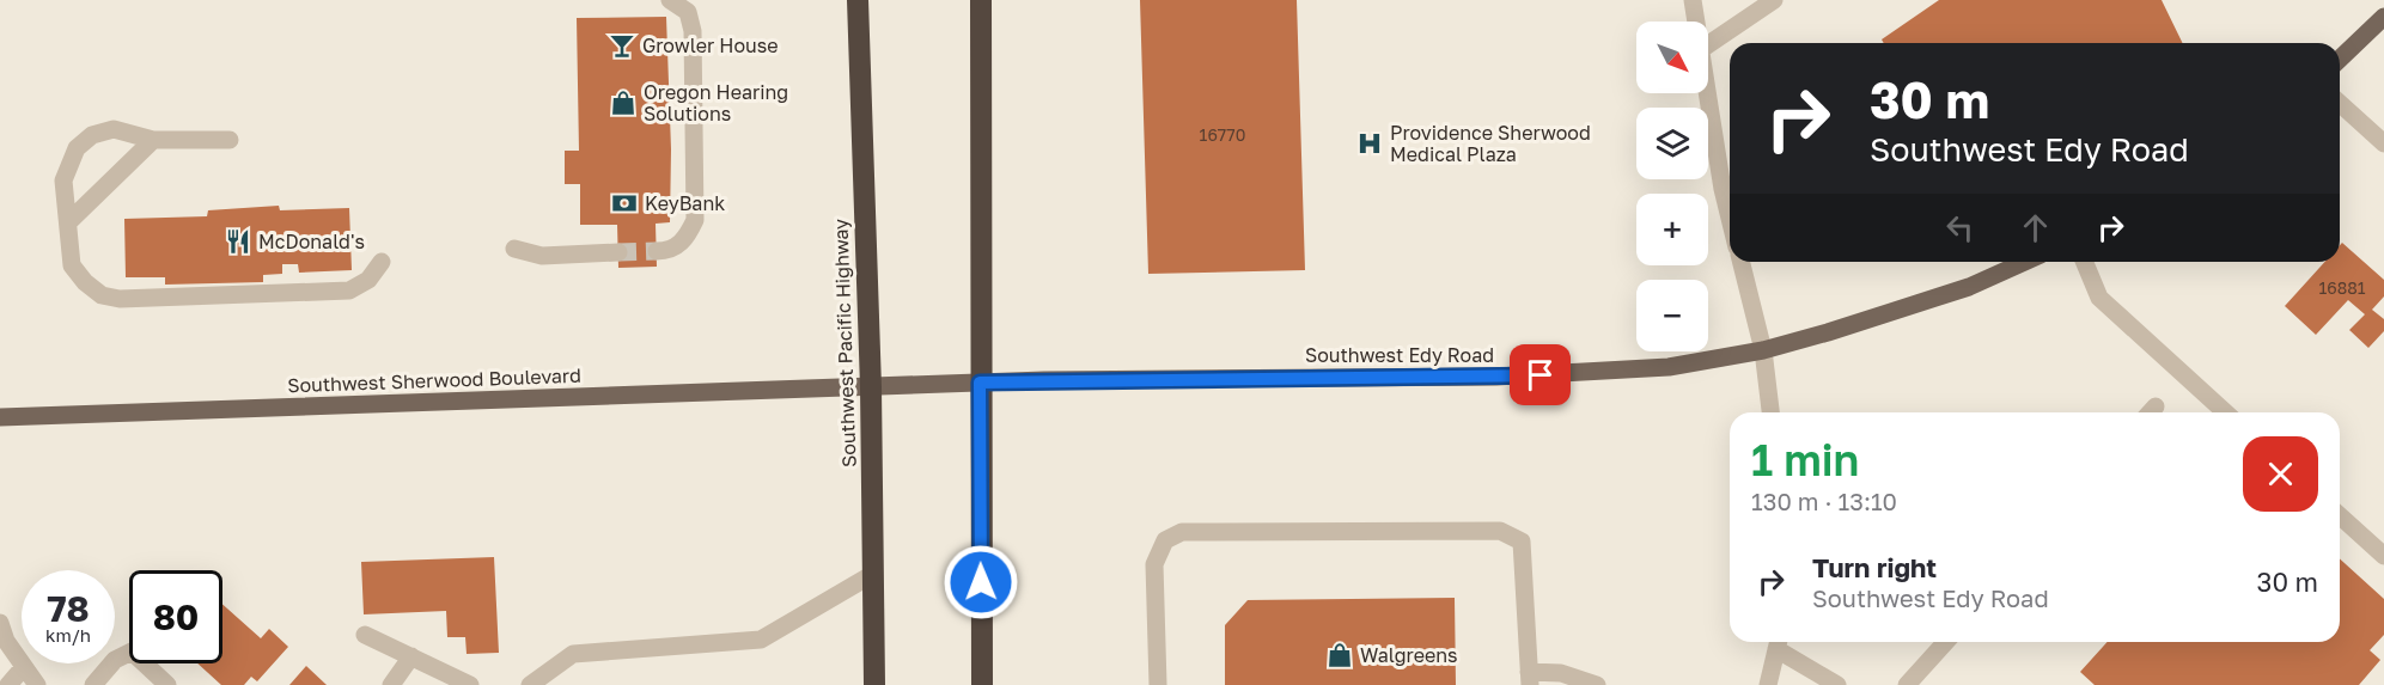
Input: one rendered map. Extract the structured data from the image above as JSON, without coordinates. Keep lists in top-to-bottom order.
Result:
{
  "streets": {
    "highway": ["Southwest Pacific Highway"],
    "main road": ["Southwest Edy Road", "Southwest Sherwood Boulevard"]
  },
  "crossings": [
    ["Southwest Pacific Highway", "Southwest Edy Road"],
    ["Southwest Pacific Highway", "Southwest Sherwood Boulevard"],
    ["Southwest Edy Road", "Southwest Sherwood Boulevard"]
  ],
  "places": {
    "bar": ["Growler House"],
    "shop": ["Oregon Hearing Solutions", "Walgreens"],
    "hospital": ["Providence Sherwood Medical Plaza"],
    "bank": ["KeyBank"],
    "restaurant": ["McDonald's"]
  },
  "house_numbers": ["16770", "16881"],
  "north": "bottom right",
  "page": {
    "map_buttons": ["+", "−"],
    "turn": ["30 m", "Southwest Edy Road"],
    "heading": ["1 min", "130 m · 13:10"],
    "list": [
      {
        "name": "Turn right",
        "note": "Southwest Edy Road",
        "value": "30 m"
      }
    ],
    "speed": "78 km/h",
    "limit": "80"
  }
}
